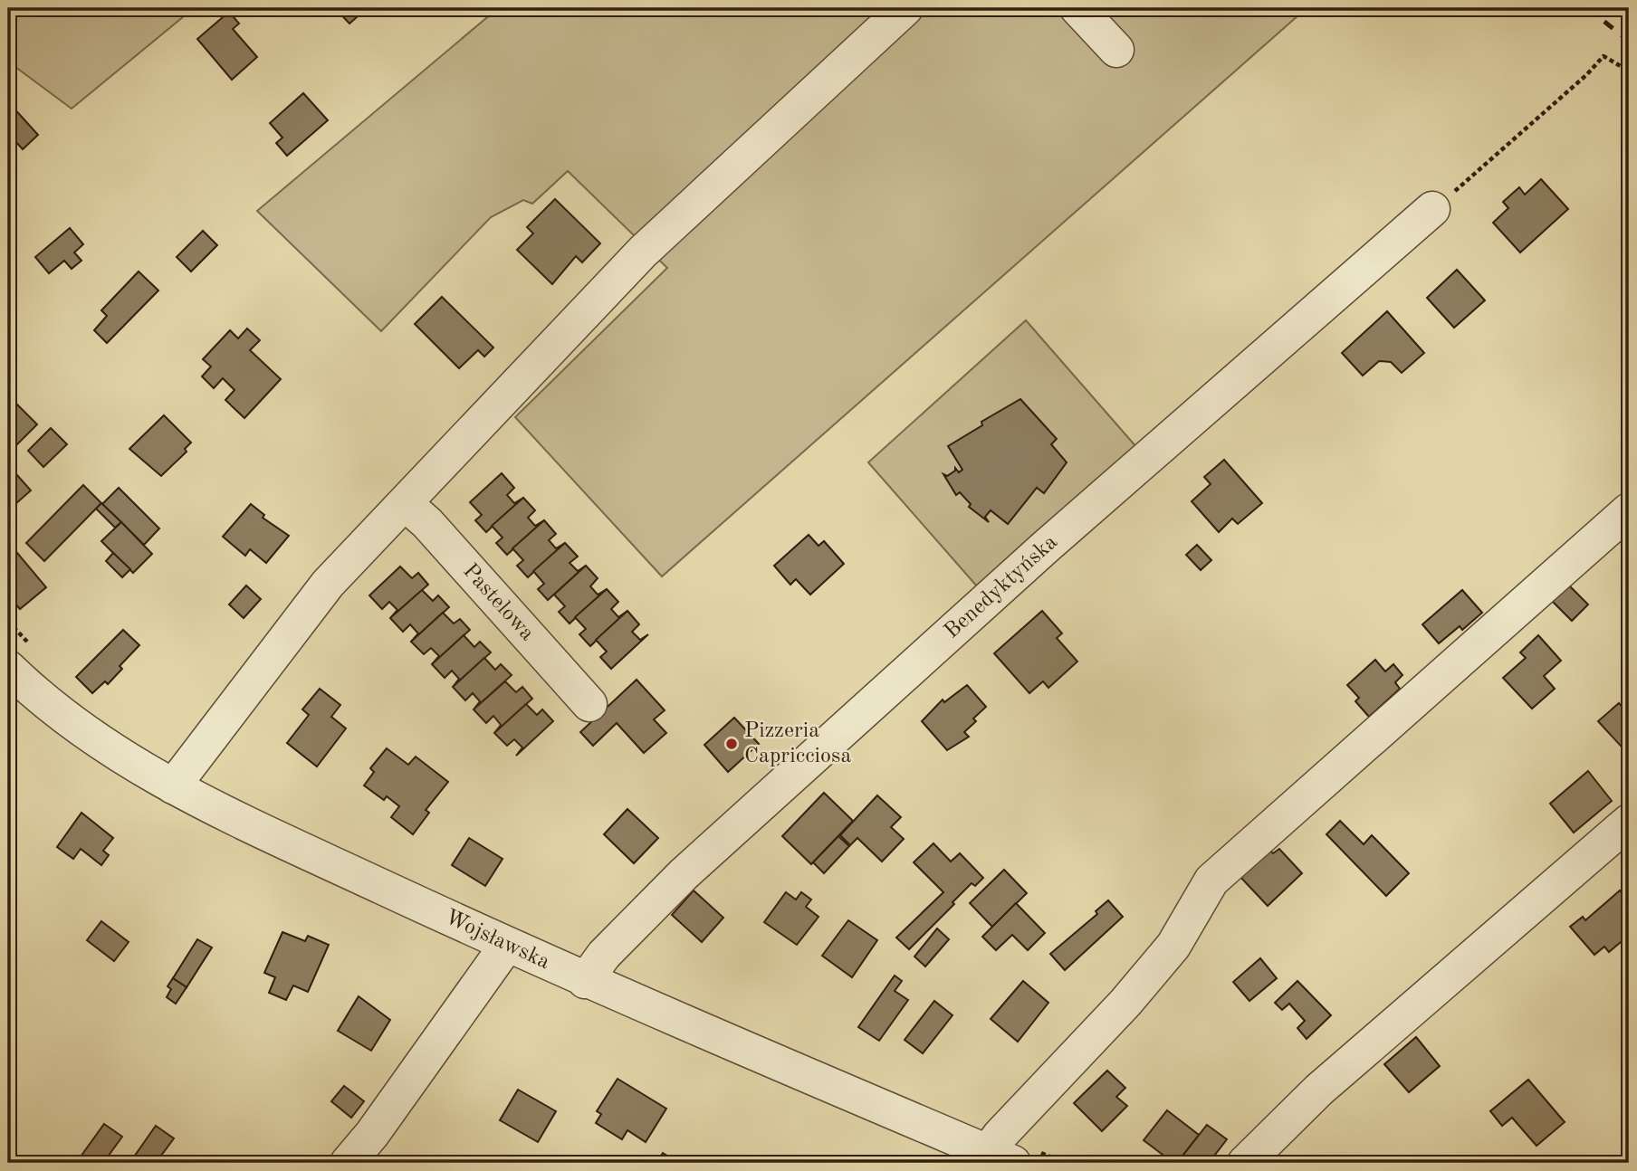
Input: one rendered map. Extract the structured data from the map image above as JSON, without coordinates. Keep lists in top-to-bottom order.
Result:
{
  "streets": {
    "street": ["Benedyktyńska", "Pastelowa", "Wojsławska"]
  },
  "crossings": [
    ["Benedyktyńska", "Wojsławska"]
  ],
  "places": ["Pizzeria Capricciosa"]
}
